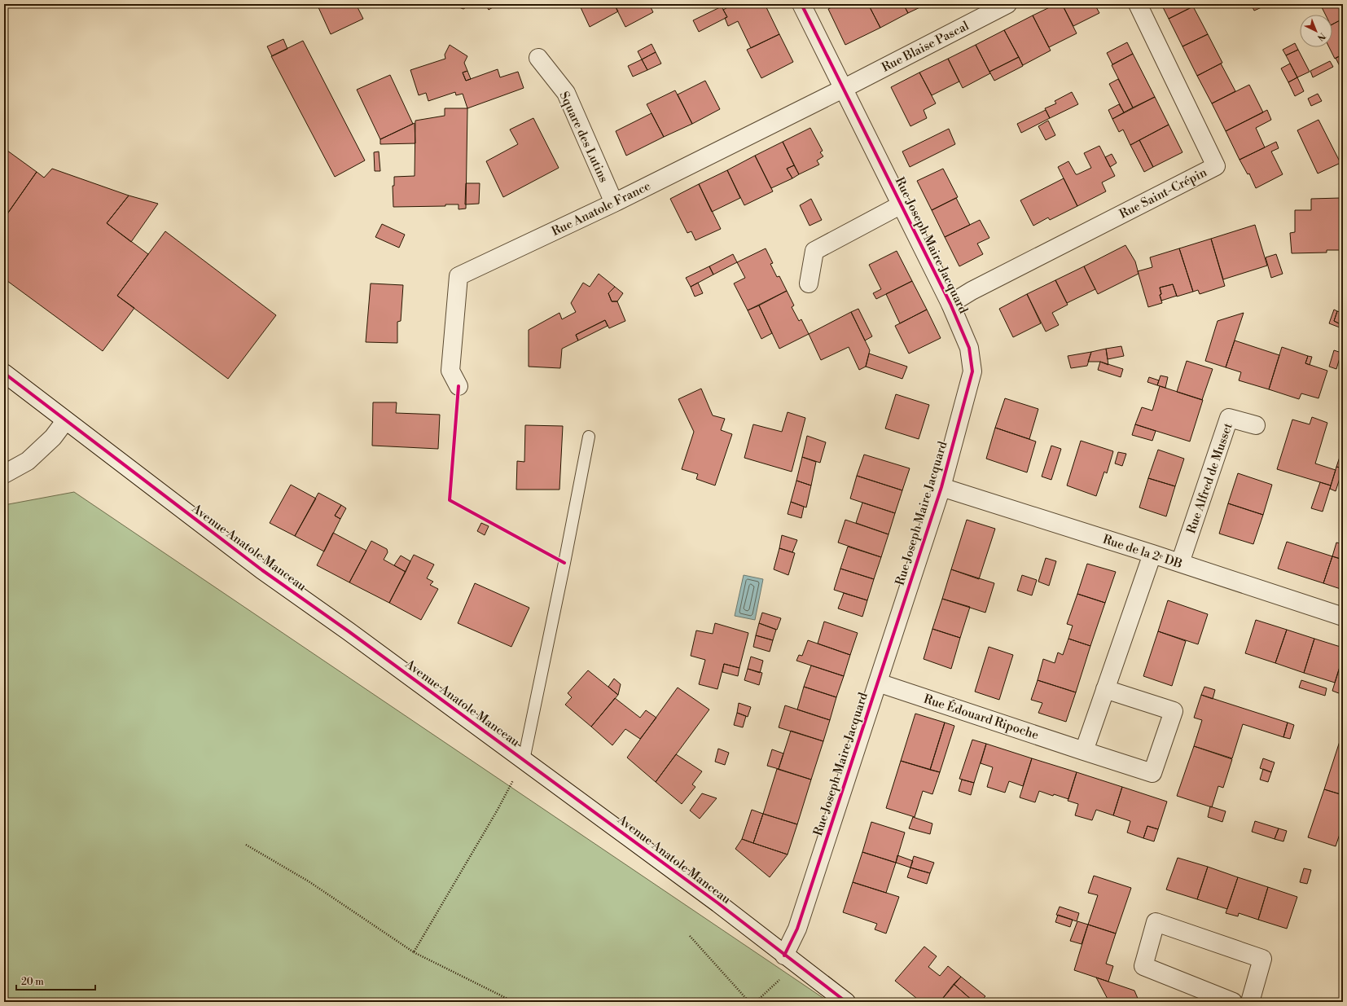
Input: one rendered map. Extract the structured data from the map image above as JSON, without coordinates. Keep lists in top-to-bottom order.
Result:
{
  "streets": {
    "street": [
      "Rue Blaise Pascal",
      "Square des Lutins",
      "Rue Saint-Crépin",
      "Rue Anatole France",
      "Rue Joseph Maire Jacquard",
      "Rue Alfred de Musset",
      "Avenue Anatole Manceau",
      "Rue de la 2ᵉ DB",
      "Rue Édouard Ripoche"
    ]
  },
  "crossings": [
    ["Rue Blaise Pascal", "Rue Anatole France"],
    ["Rue Blaise Pascal", "Rue Joseph Maire Jacquard"],
    ["Square des Lutins", "Rue Anatole France"],
    ["Rue Saint-Crépin", "Rue Joseph Maire Jacquard"],
    ["Rue Anatole France", "Rue Joseph Maire Jacquard"],
    ["Rue Joseph Maire Jacquard", "Avenue Anatole Manceau"],
    ["Rue Joseph Maire Jacquard", "Rue de la 2ᵉ DB"],
    ["Rue Joseph Maire Jacquard", "Rue Édouard Ripoche"],
    ["Rue Alfred de Musset", "Rue de la 2ᵉ DB"]
  ],
  "scale_bar": "20 m",
  "north": "bottom right"
}
